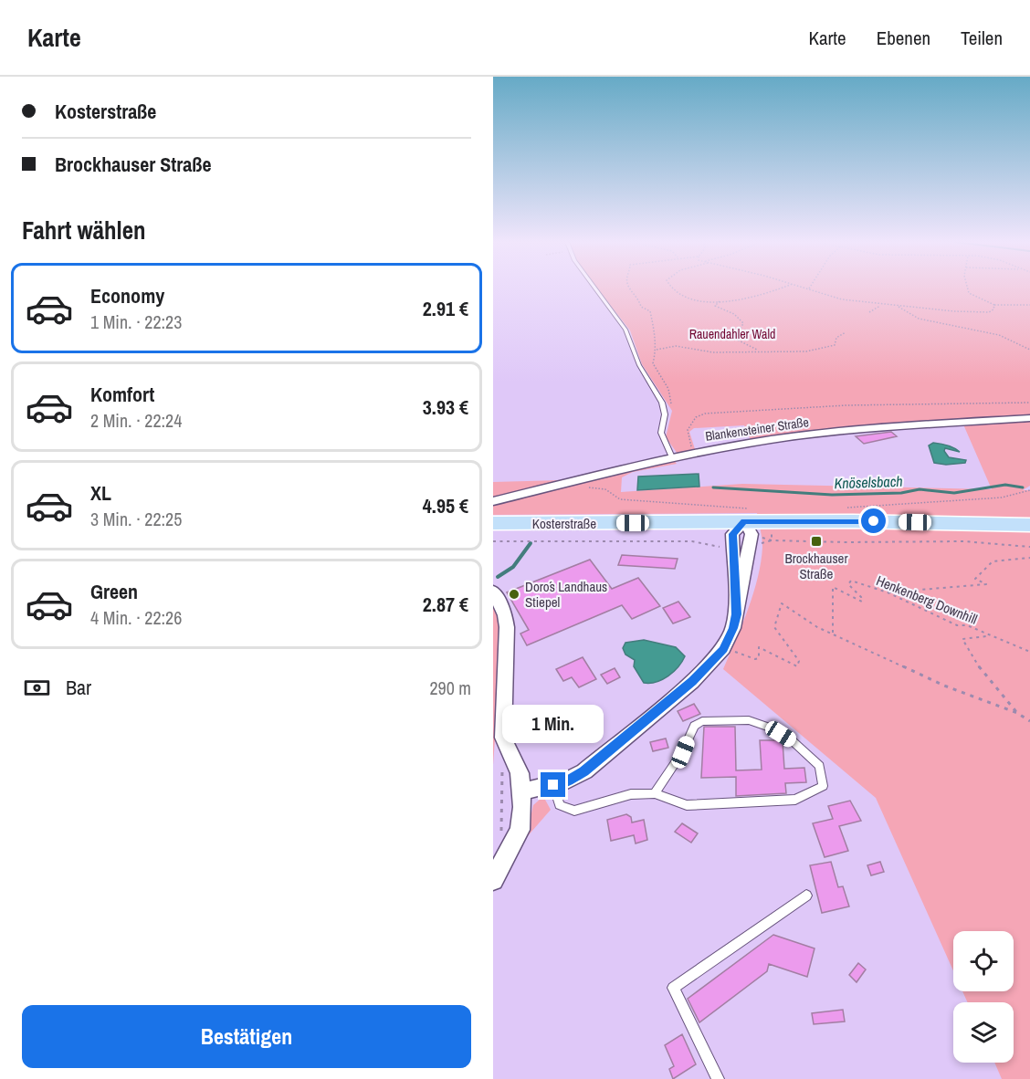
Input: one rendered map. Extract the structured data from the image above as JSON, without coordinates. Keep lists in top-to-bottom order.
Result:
{
  "streets": {
    "main road": ["Kosterstraße"],
    "street": ["Blankensteiner Straße"],
    "path": ["Henkenberg Downhill"]
  },
  "water": ["Knöselsbach"],
  "parks": ["Rauendahler Wald"],
  "places": {
    "transit": ["Brockhauser Straße"],
    "other": ["Doro´s Landhaus Stiepel"]
  },
  "page": {
    "header": "Karte",
    "nav": ["Karte", "Ebenen", "Teilen"],
    "banner": ["Kosterstraße", "Brockhauser Straße"],
    "heading": "Fahrt wählen",
    "list": [
      {
        "name": "Economy",
        "note": "1 Min. · 22:23",
        "value": "2.91 €"
      },
      {
        "name": "Komfort",
        "note": "2 Min. · 22:24",
        "value": "3.93 €"
      },
      {
        "name": "XL",
        "note": "3 Min. · 22:25",
        "value": "4.95 €"
      },
      {
        "name": "Green",
        "note": "4 Min. · 22:26",
        "value": "2.87 €"
      }
    ],
    "pay": ["Bar", "290 m"],
    "bubble": "1 Min.",
    "buttons": "Bestätigen"
  }
}
